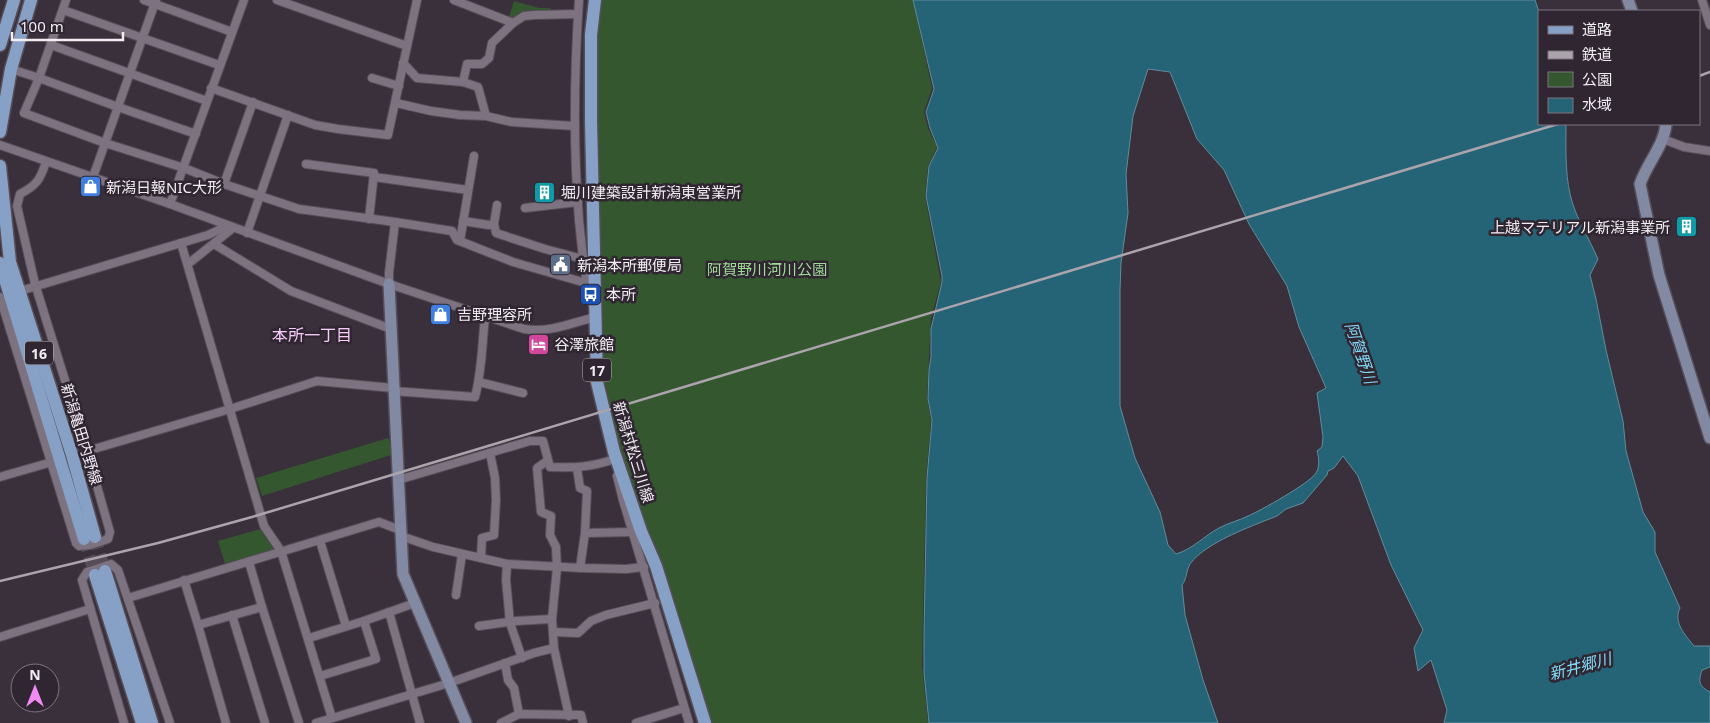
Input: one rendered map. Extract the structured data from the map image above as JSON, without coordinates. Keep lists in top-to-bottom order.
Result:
{
  "streets": {
    "main road": [
      "16",
      "17",
      "新潟亀田内野線",
      "新潟村松三川線"
    ]
  },
  "districts": ["本所一丁目"],
  "water": ["阿賀野川", "新井郷川"],
  "parks": ["阿賀野川河川公園"],
  "places": {
    "shop": ["新潟日報NIC大形", "吉野理容所"],
    "building": ["堀川建築設計新潟東営業所", "上越マテリアル新潟事業所"],
    "public building": ["新潟本所郵便局"],
    "bus stop": ["本所"],
    "hotel": ["谷澤旅館"]
  },
  "legend": [
    "道路",
    "鉄道",
    "公園",
    "水域"
  ],
  "scale_bar": "100 m",
  "north": "top"
}
